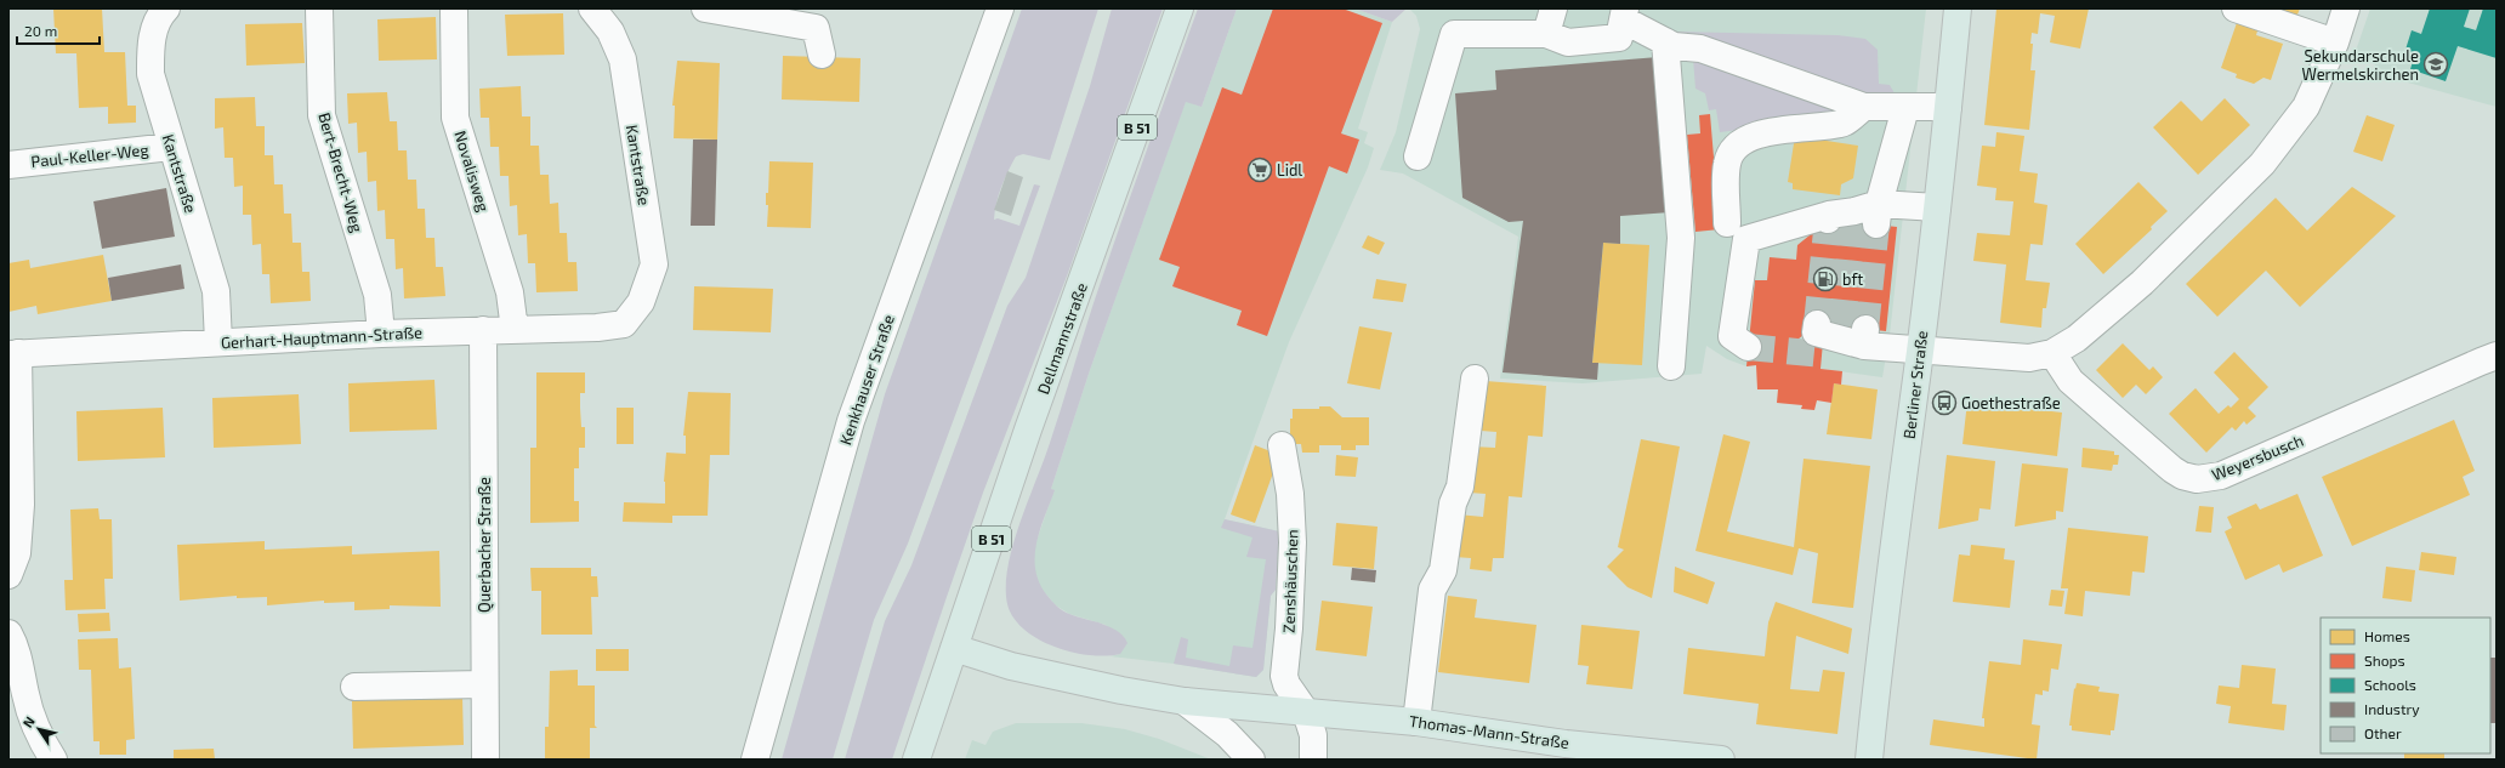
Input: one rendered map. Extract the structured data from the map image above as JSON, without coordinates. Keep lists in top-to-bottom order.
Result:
{
  "streets": {
    "main road": [
      "B 51",
      "Dellmannstraße",
      "Berliner Straße",
      "Thomas-Mann-Straße"
    ],
    "street": [
      "Paul-Keller-Weg",
      "Kantstraße",
      "Novalisweg",
      "Bert-Brecht-Weg",
      "Gerhart-Hauptmann-Straße",
      "Kenkhauser Straße",
      "Weyersbusch",
      "Querbacher Straße",
      "Zenshäuschen"
    ]
  },
  "crossings": [
    ["B 51", "Dellmannstraße"],
    ["B 51", "Thomas-Mann-Straße"],
    ["Paul-Keller-Weg", "Kantstraße"],
    ["Kantstraße", "Gerhart-Hauptmann-Straße"],
    ["Novalisweg", "Gerhart-Hauptmann-Straße"],
    ["Bert-Brecht-Weg", "Gerhart-Hauptmann-Straße"],
    ["Gerhart-Hauptmann-Straße", "Querbacher Straße"],
    ["Dellmannstraße", "Thomas-Mann-Straße"],
    ["Zenshäuschen", "Thomas-Mann-Straße"]
  ],
  "places": {
    "school or university": ["Sekundarschule Wermelskirchen"],
    "supermarket": ["Lidl"],
    "fuel station": ["bft"],
    "bus stop": ["Goethestraße"]
  },
  "legend": [
    "Homes",
    "Shops",
    "Schools",
    "Industry",
    "Other"
  ],
  "scale_bar": "20 m",
  "north": "top left"
}
